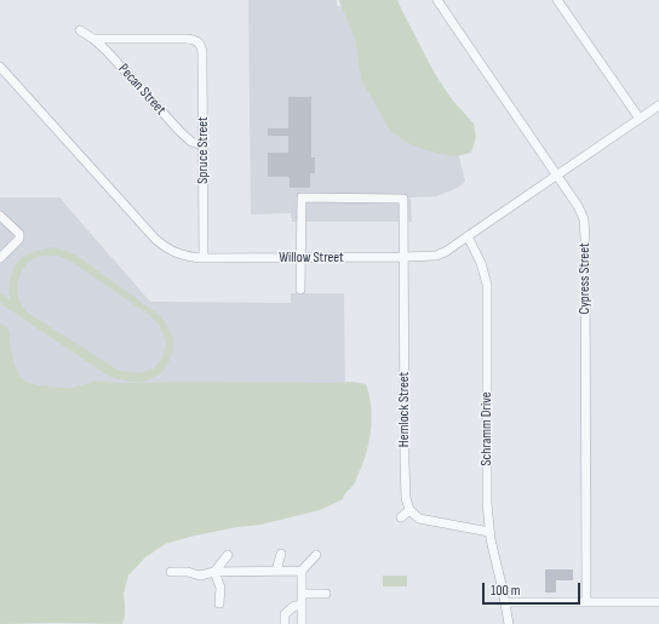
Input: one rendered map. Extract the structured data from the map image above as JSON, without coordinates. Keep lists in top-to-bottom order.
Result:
{
  "streets": {
    "street": [
      "Pecan Street",
      "Spruce Street",
      "Willow Street",
      "Cypress Street",
      "Hemlock Street",
      "Schramm Drive"
    ]
  },
  "crossings": [
    ["Pecan Street", "Spruce Street"],
    ["Spruce Street", "Willow Street"],
    ["Willow Street", "Cypress Street"],
    ["Willow Street", "Hemlock Street"],
    ["Willow Street", "Schramm Drive"]
  ],
  "scale_bar": "100 m"
}
